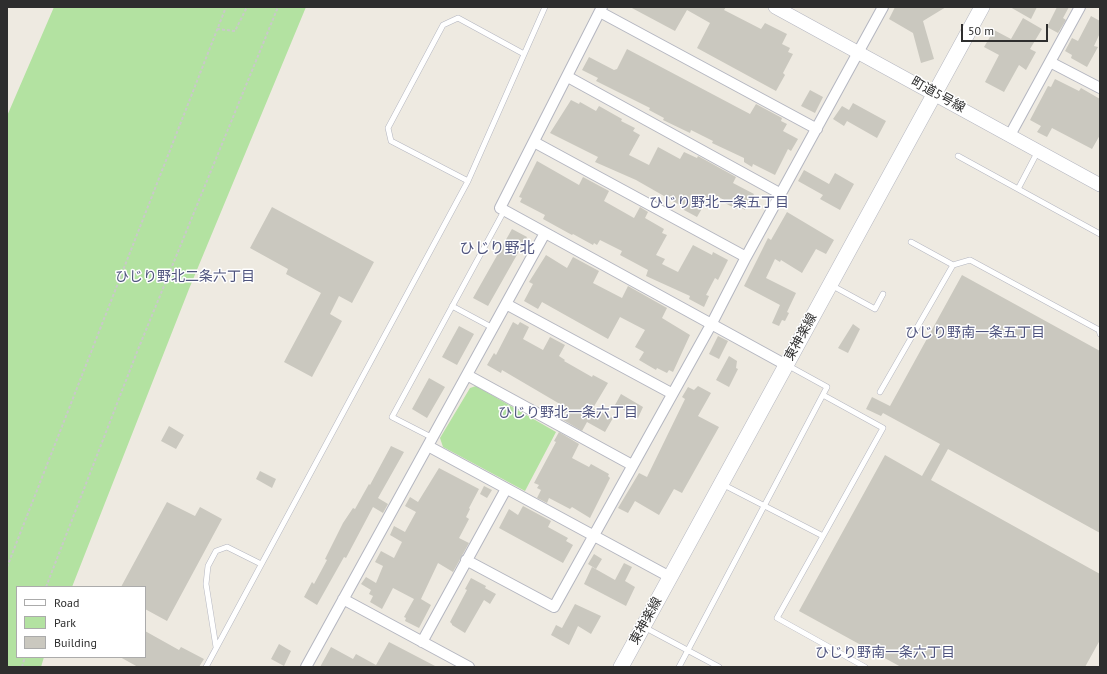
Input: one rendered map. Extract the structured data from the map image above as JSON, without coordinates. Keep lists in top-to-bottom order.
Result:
{
  "streets": {
    "main road": ["東神楽線"],
    "street": ["町道5号線"]
  },
  "crossings": [
    ["町道5号線", "東神楽線"]
  ],
  "districts": [
    "ひじり野北一条五丁目",
    "ひじり野北",
    "ひじり野北二条六丁目",
    "ひじり野南一条五丁目",
    "ひじり野北一条六丁目",
    "ひじり野南一条六丁目"
  ],
  "legend": ["Road", "Park", "Building"],
  "scale_bar": "50 m"
}
